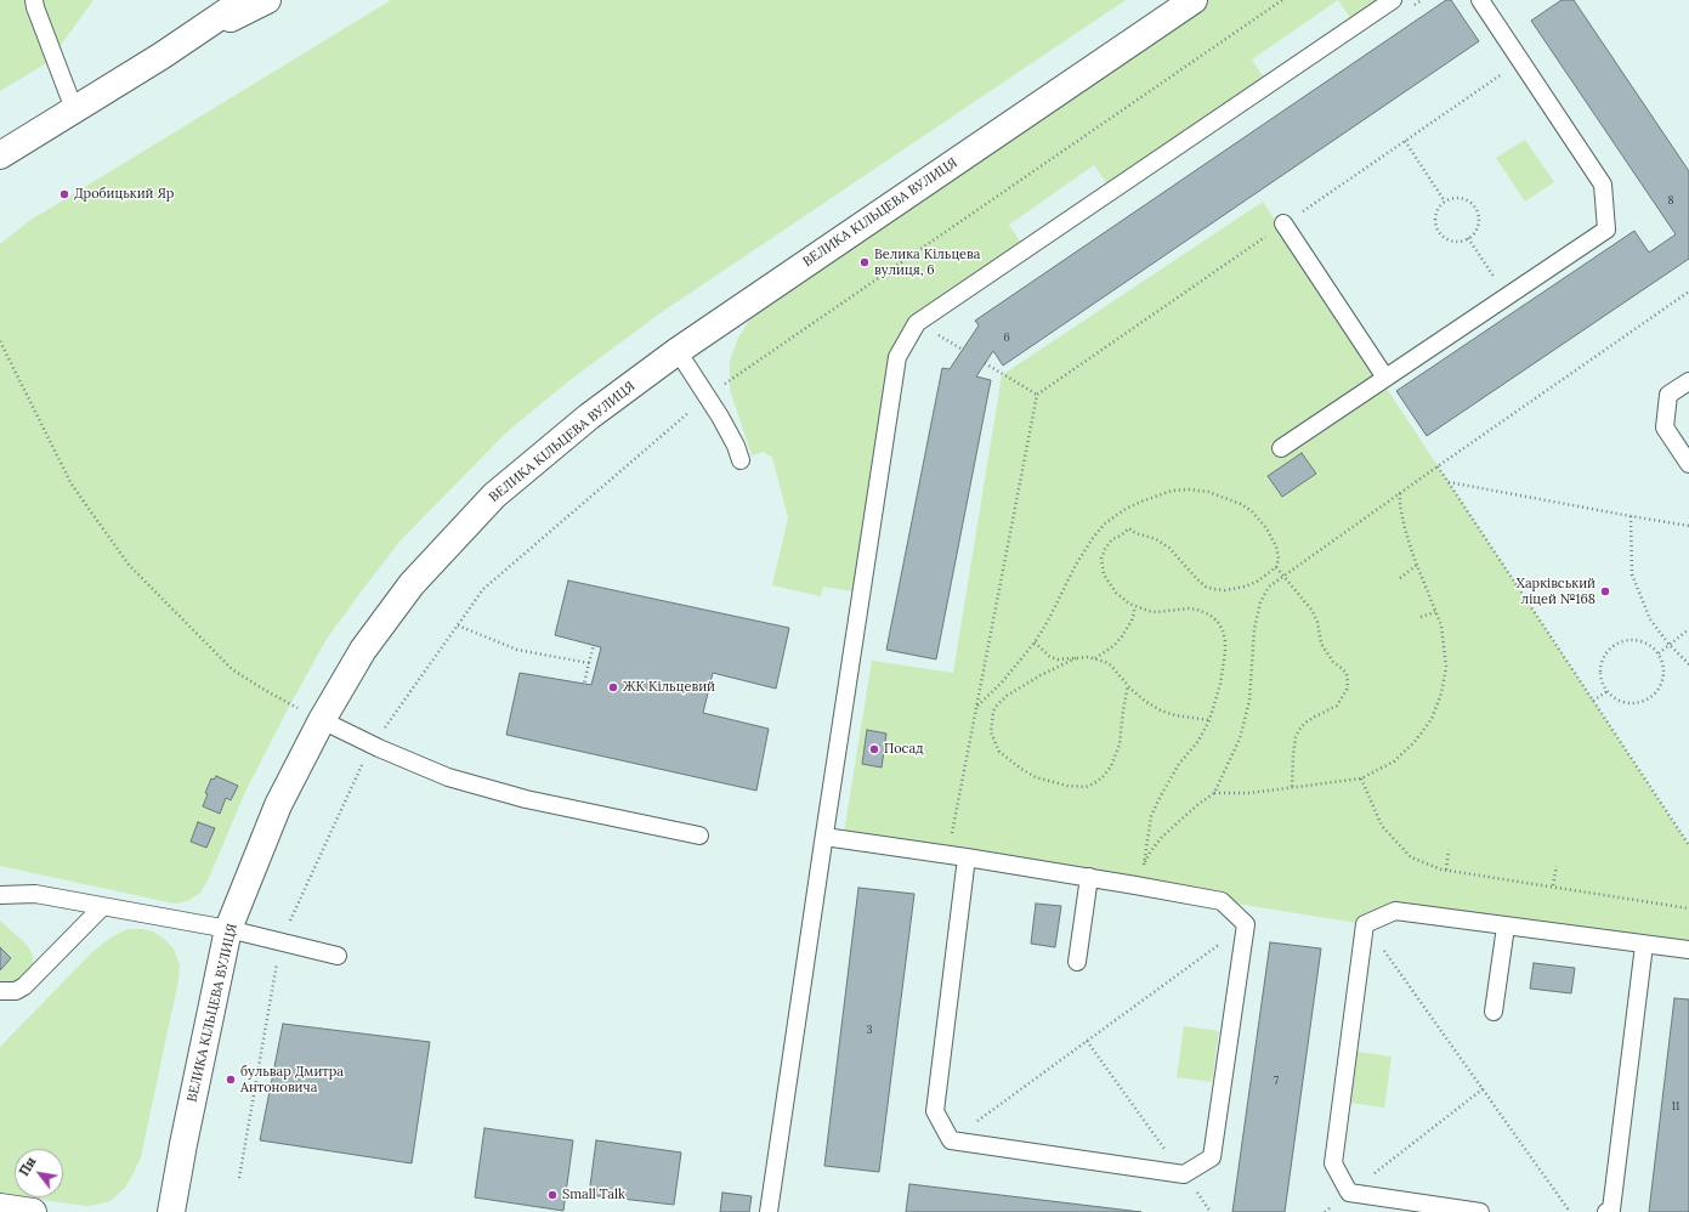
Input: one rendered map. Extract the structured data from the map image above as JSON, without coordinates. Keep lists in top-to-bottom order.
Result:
{
  "streets": {
    "main road": ["ВЕЛИКА КІЛЬЦЕВА ВУЛИЦЯ"]
  },
  "places": [
    "Дробицький Яр",
    "Велика Кільцева вулиця, 6",
    "Харківський ліцей №168",
    "ЖК Кільцевий",
    "Посад",
    "бульвар Дмитра Антоновича",
    "Small Talk"
  ],
  "house_numbers": [
    "8",
    "6",
    "3",
    "7",
    "11"
  ],
  "north": "top left"
}
